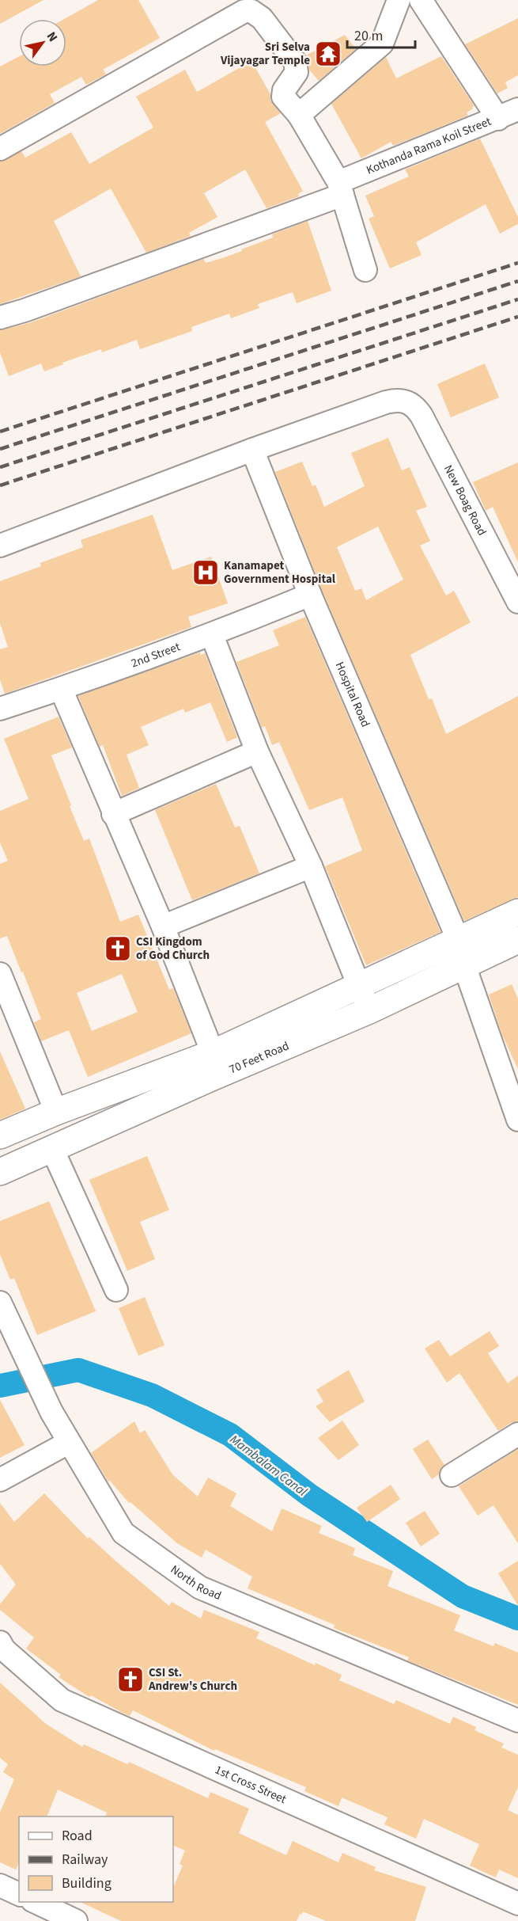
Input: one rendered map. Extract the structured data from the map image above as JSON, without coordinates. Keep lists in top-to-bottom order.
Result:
{
  "streets": {
    "main road": ["70 Feet Road"],
    "street": [
      "Kothanda Rama Koil Street",
      "New Boag Road",
      "2nd Street",
      "Hospital Road",
      "North Road",
      "1st Cross Street"
    ]
  },
  "crossings": [
    ["New Boag Road", "Hospital Road"],
    ["2nd Street", "Hospital Road"],
    ["Hospital Road", "70 Feet Road"]
  ],
  "water": ["Mambalam Canal"],
  "places": {
    "temple": ["Sri Selva Vijayagar Temple"],
    "hospital": ["Kanamapet Government Hospital"],
    "church": ["CSI Kingdom of God Church", "CSI St. Andrew's Church"]
  },
  "legend": ["Road", "Railway", "Building"],
  "scale_bar": "20 m",
  "north": "top right"
}
